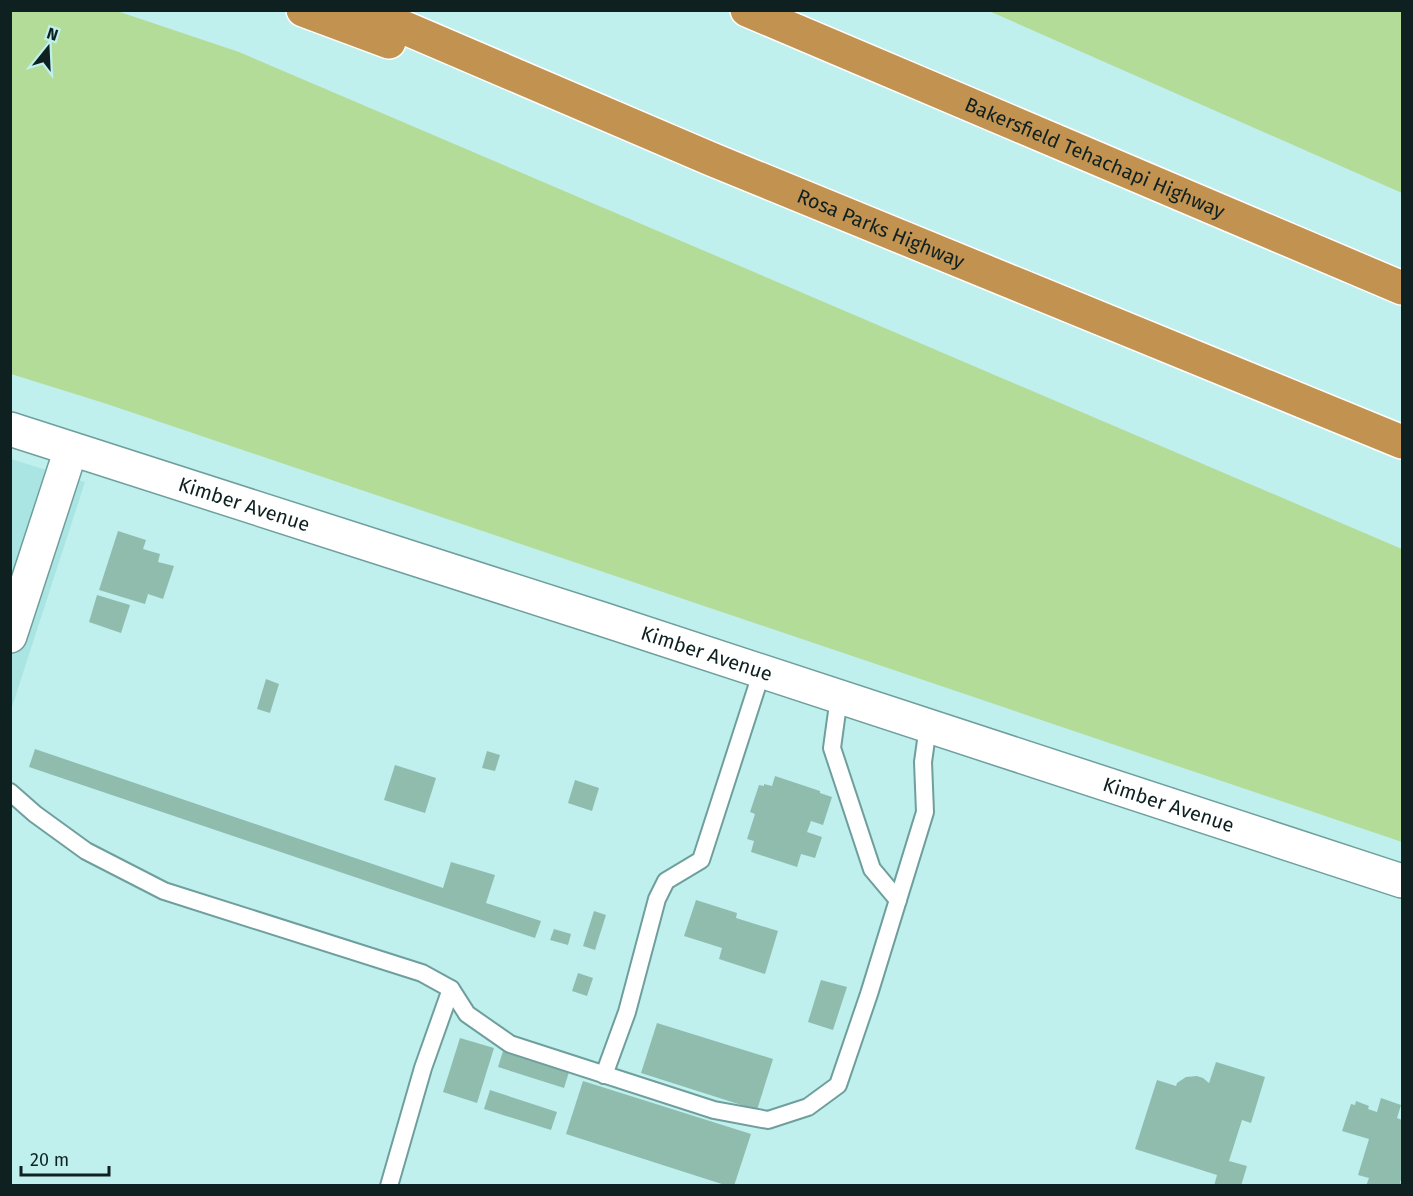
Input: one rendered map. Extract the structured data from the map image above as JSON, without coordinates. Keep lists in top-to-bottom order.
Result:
{
  "streets": {
    "highway": ["Bakersfield Tehachapi Highway", "Rosa Parks Highway"],
    "street": ["Kimber Avenue"]
  },
  "scale_bar": "20 m",
  "north": "top"
}
